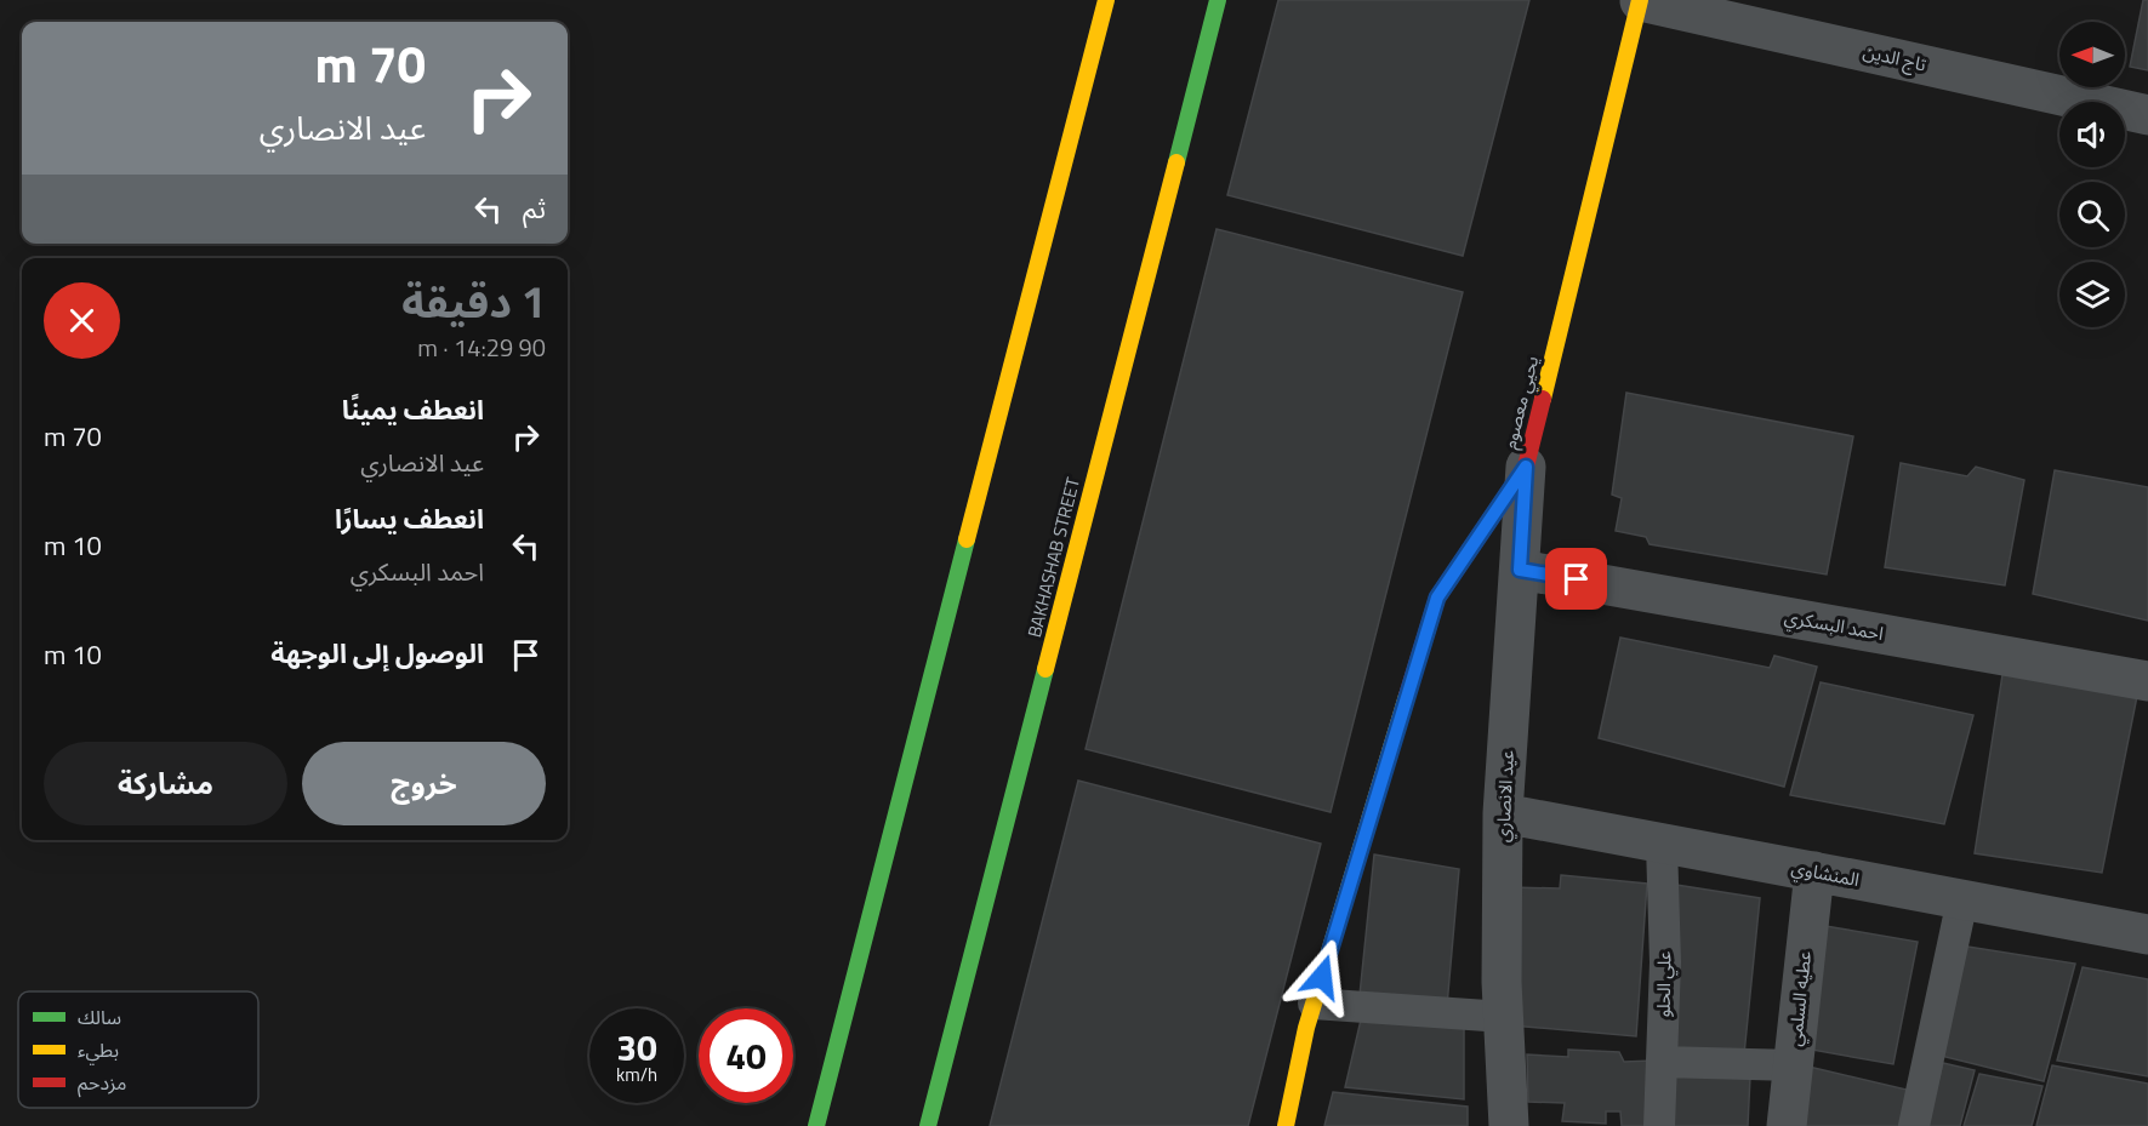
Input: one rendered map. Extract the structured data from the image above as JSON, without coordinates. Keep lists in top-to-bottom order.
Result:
{
  "streets": {
    "main road": ["يحيي معصوم", "BAKHASHAB STREET"],
    "street": [
      "تاج الدين",
      "احمد البسكري",
      "عيد الانصاري",
      "المنشاوي",
      "عطيه السلمي"
    ],
    "lane": ["علي الحلو"]
  },
  "crossings": [
    ["تاج الدين", "يحيي معصوم"],
    ["يحيي معصوم", "عيد الانصاري"],
    ["احمد البسكري", "عيد الانصاري"],
    ["عيد الانصاري", "المنشاوي"],
    ["المنشاوي", "علي الحلو"],
    ["المنشاوي", "عطيه السلمي"]
  ],
  "legend": ["سالك", "بطيء", "مزدحم"],
  "north": "left",
  "page": {
    "turn": ["70 m", "عيد الانصاري"],
    "then": "ثم",
    "heading": ["1 دقيقة", "90 m · 14:29"],
    "list": [
      {
        "name": "انعطف يمينًا",
        "note": "عيد الانصاري",
        "value": "70 m"
      },
      {
        "name": "انعطف يسارًا",
        "note": "احمد البسكري",
        "value": "10 m"
      },
      {
        "name": "الوصول إلى الوجهة",
        "value": "10 m"
      }
    ],
    "buttons": ["خروج", "مشاركة"],
    "speed": "30 km/h",
    "limit": "40"
  }
}
